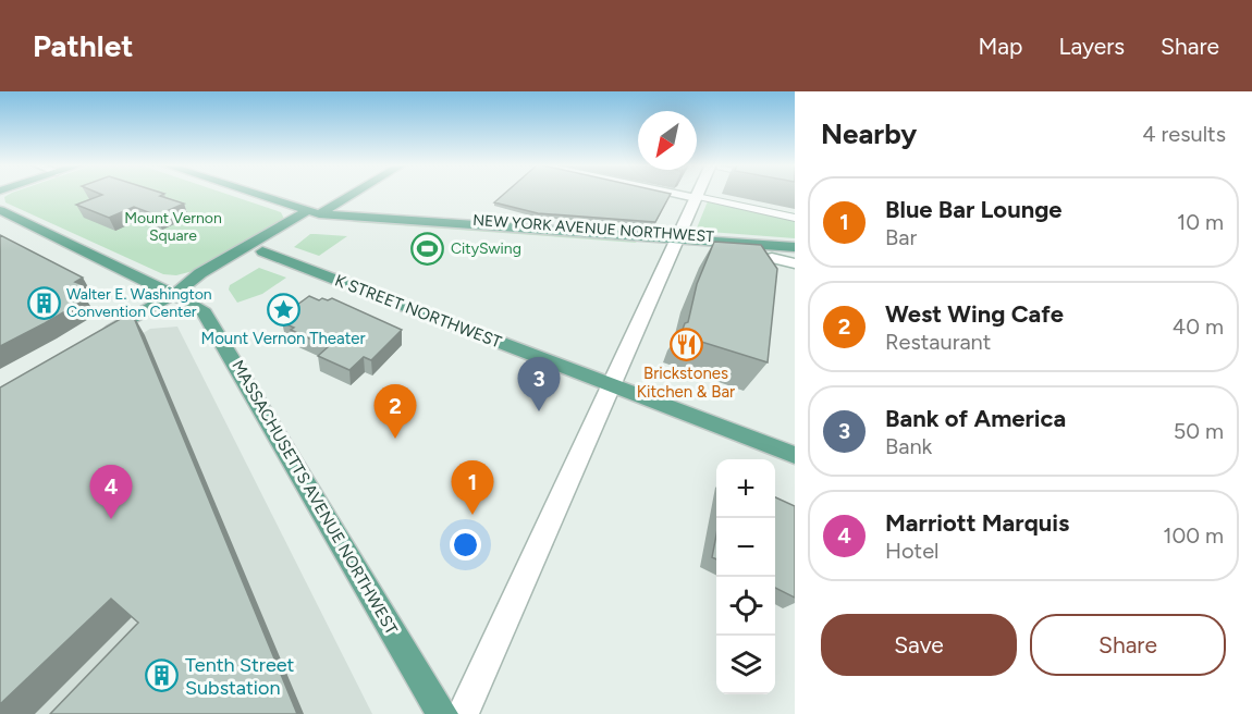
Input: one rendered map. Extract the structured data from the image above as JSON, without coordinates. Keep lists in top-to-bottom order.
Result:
{
  "streets": {
    "main road": ["NEW YORK AVENUE NORTHWEST", "K STREET NORTHWEST", "MASSACHUSETTS AVENUE NORTHWEST"]
  },
  "parks": ["Mount Vernon Square"],
  "places": {
    "sports": ["CitySwing"],
    "building": ["Walter E. Washington Convention Center", "Tenth Street Substation"],
    "place": ["Mount Vernon Theater"],
    "restaurant": ["Brickstones Kitchen & Bar"]
  },
  "north": "bottom left",
  "page": {
    "header": "Pathlet",
    "nav": ["Map", "Layers", "Share"],
    "heading": ["Nearby", "4 results"],
    "list": [
      {
        "mark": "1",
        "name": "Blue Bar Lounge",
        "note": "Bar",
        "value": "10 m"
      },
      {
        "mark": "2",
        "name": "West Wing Cafe",
        "note": "Restaurant",
        "value": "40 m"
      },
      {
        "mark": "3",
        "name": "Bank of America",
        "note": "Bank",
        "value": "50 m"
      },
      {
        "mark": "4",
        "name": "Marriott Marquis",
        "note": "Hotel",
        "value": "100 m"
      }
    ],
    "pins": [
      "3",
      "2",
      "1",
      "4"
    ],
    "map_buttons": ["+", "−"],
    "buttons": ["Save", "Share"]
  }
}
